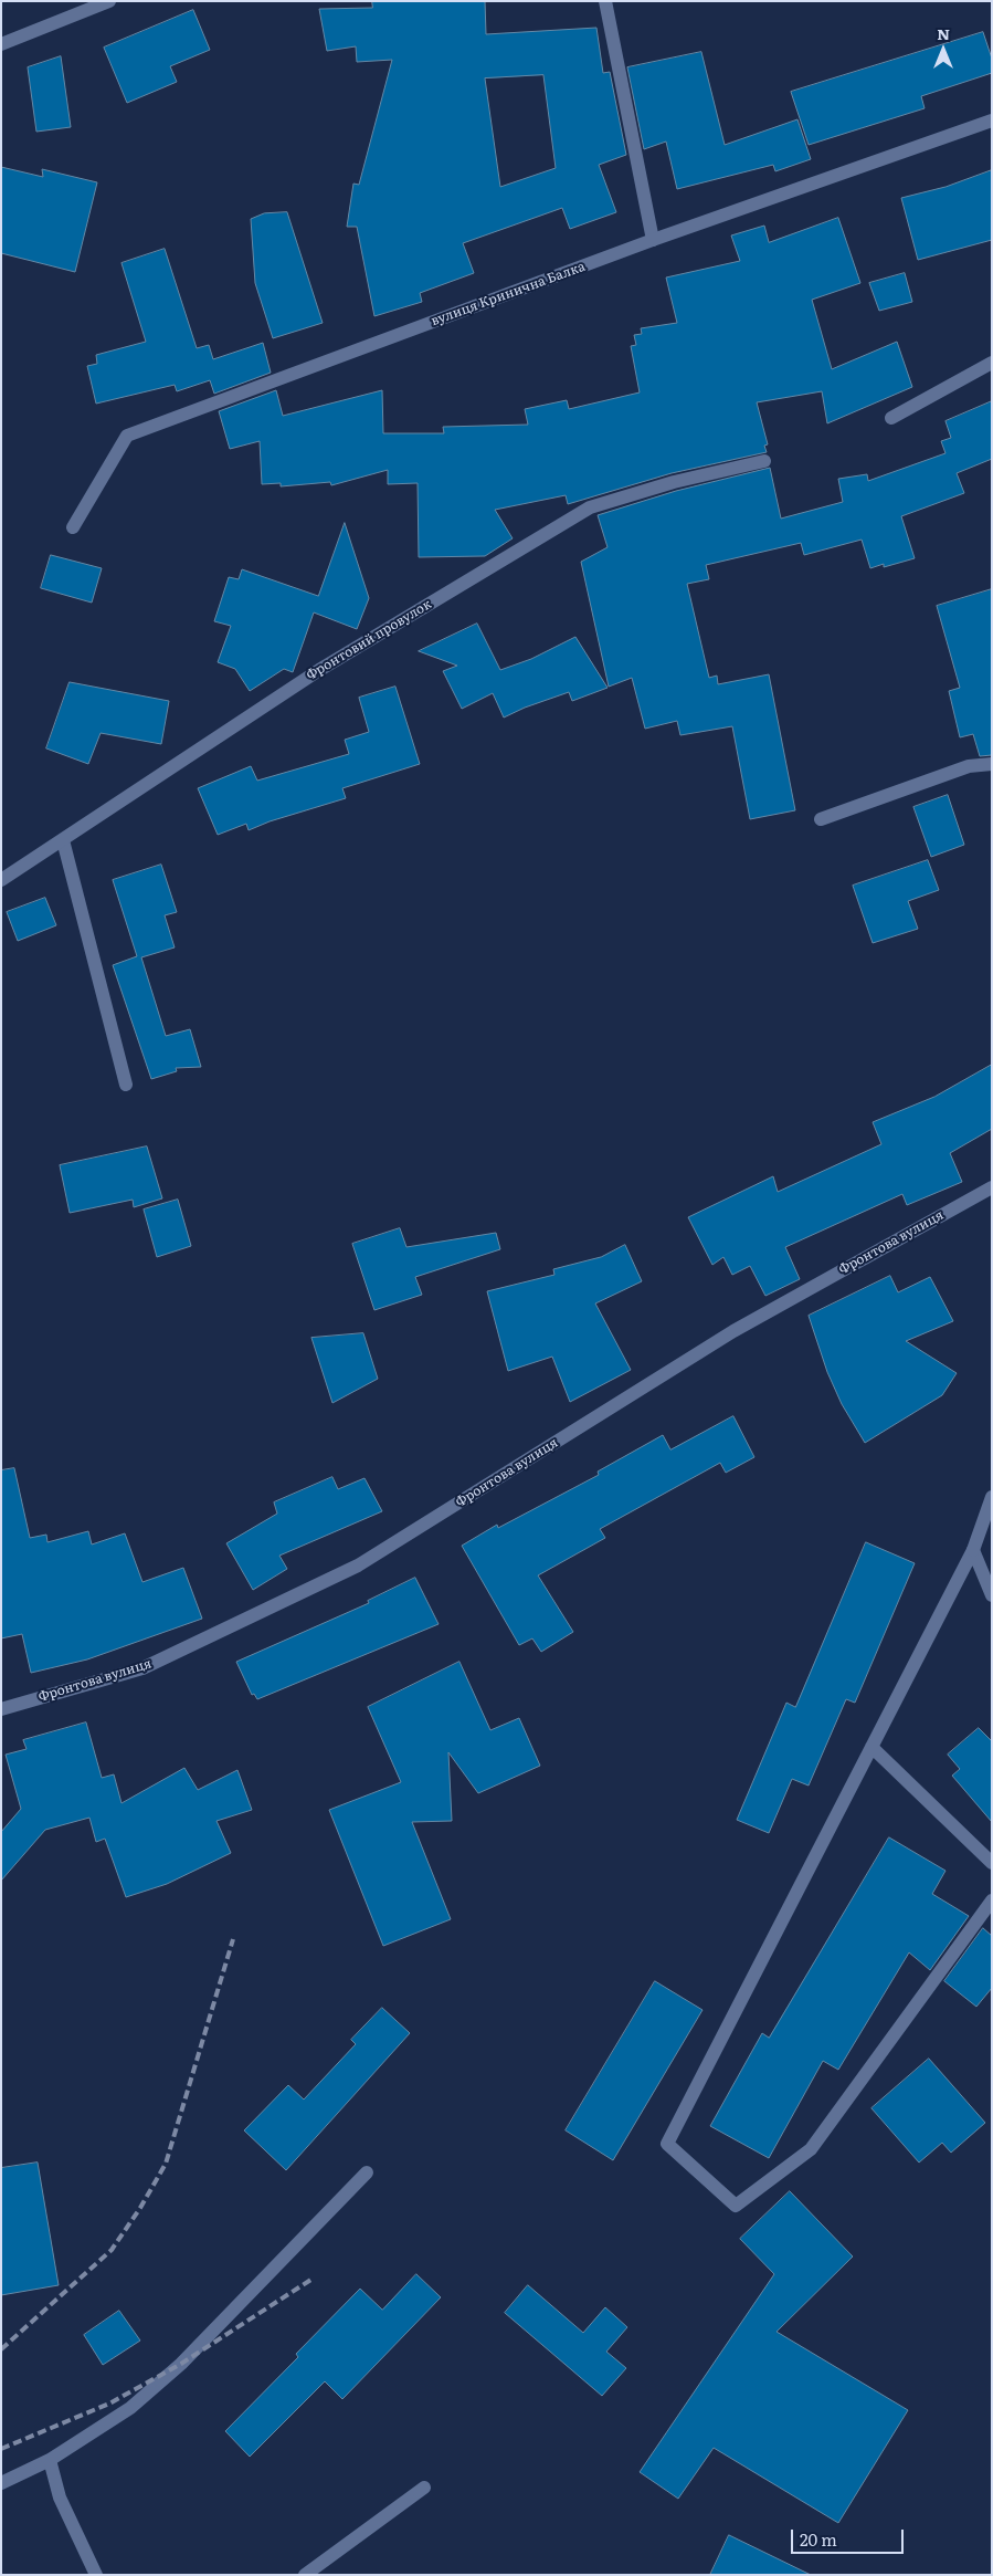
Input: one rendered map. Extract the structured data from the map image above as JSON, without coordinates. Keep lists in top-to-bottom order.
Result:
{
  "streets": {
    "street": ["вулиця Кринична Балка", "Фронтовий провулок", "Фронтова вулиця"]
  },
  "scale_bar": "20 m",
  "north": "top"
}
